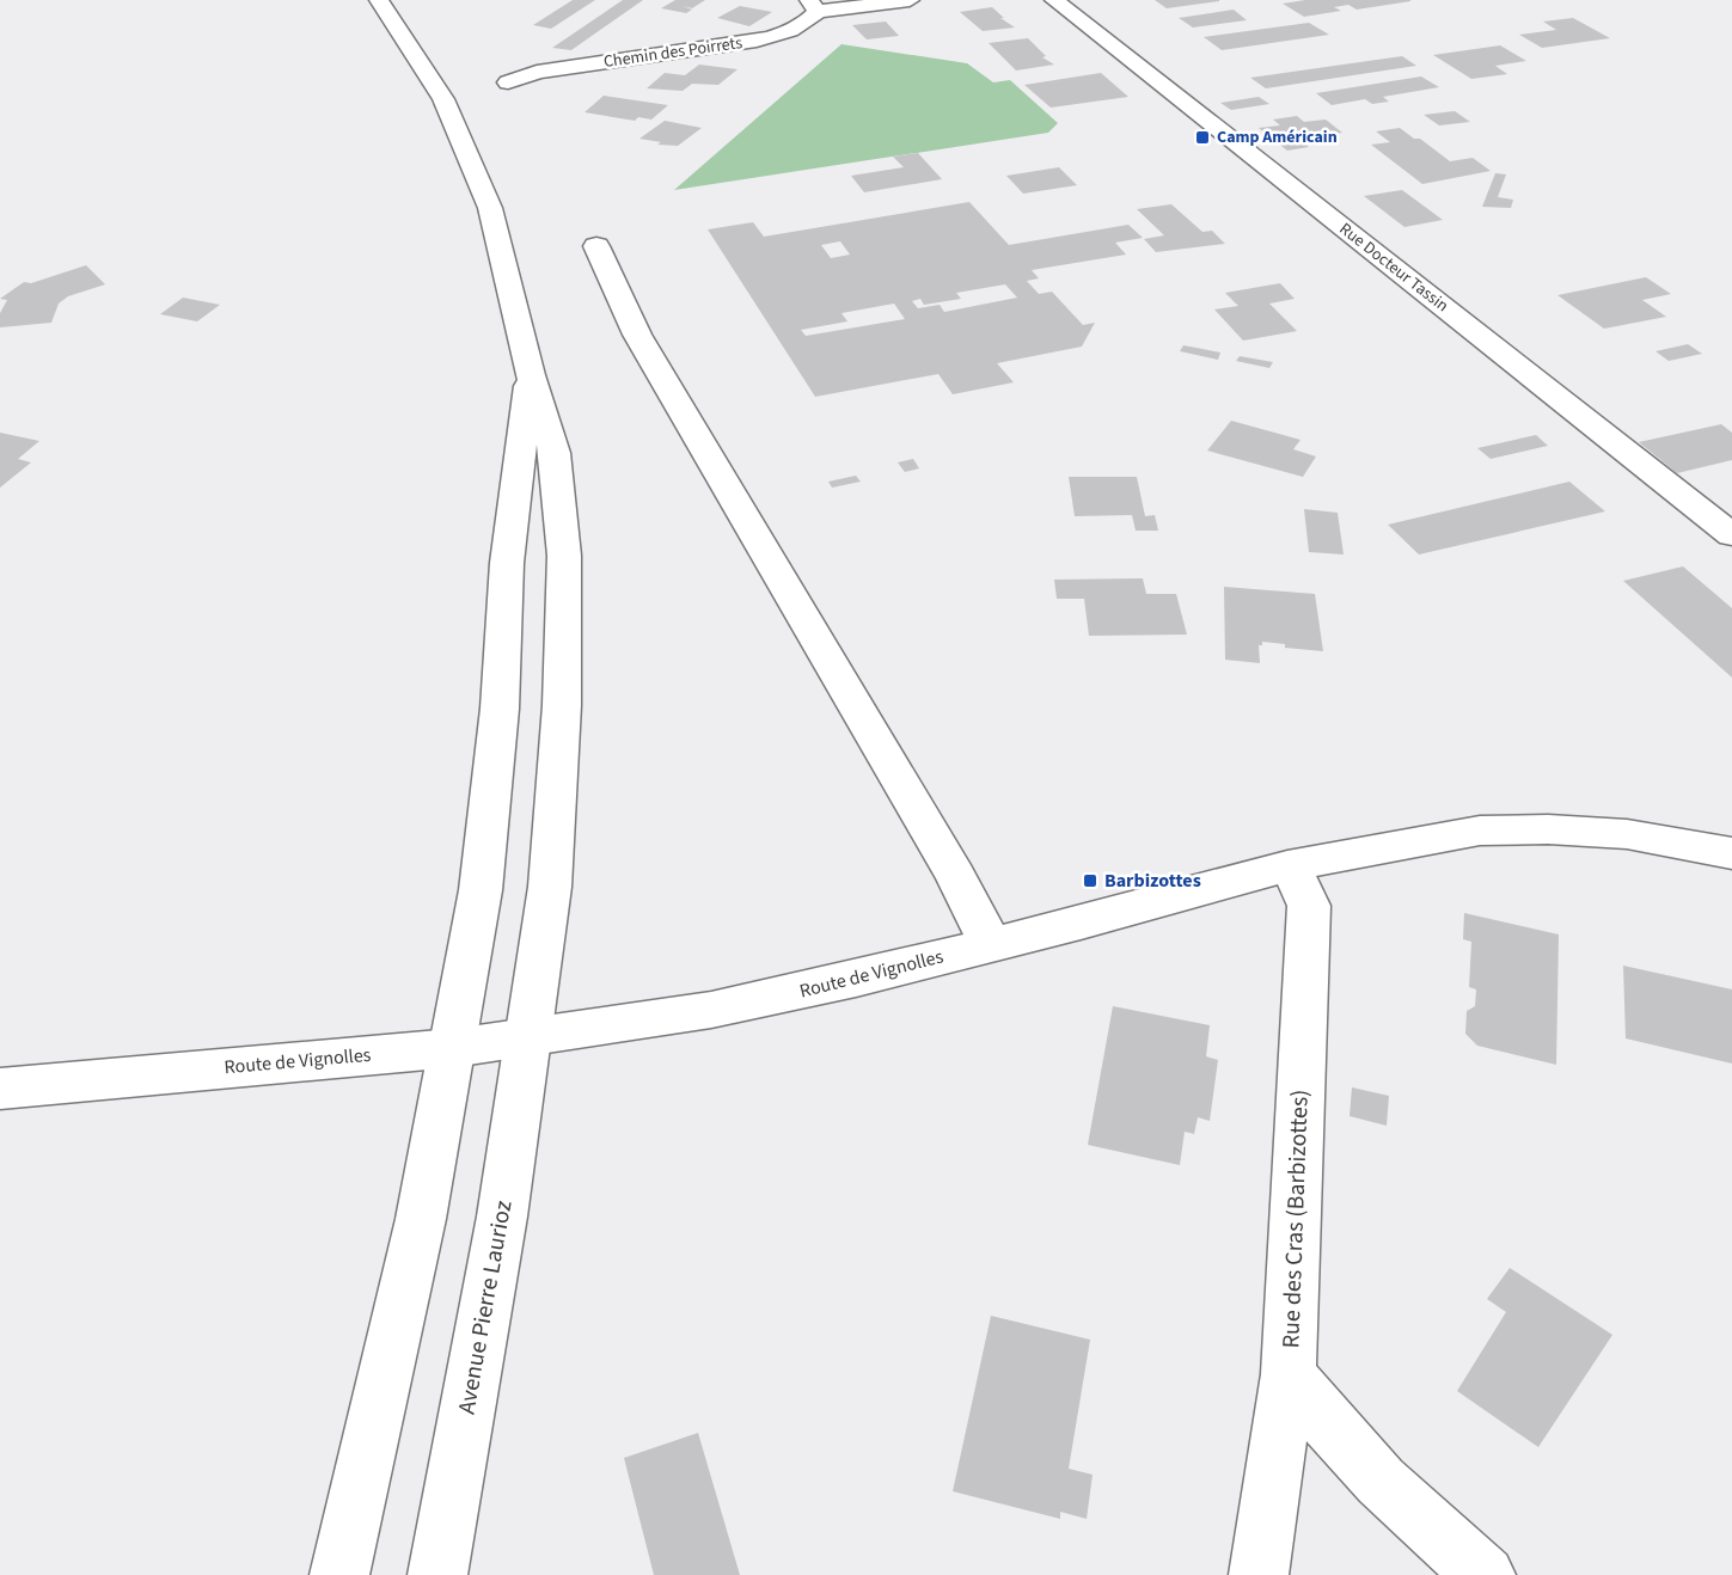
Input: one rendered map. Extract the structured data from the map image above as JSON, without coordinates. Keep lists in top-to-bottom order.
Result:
{
  "streets": {
    "street": [
      "Chemin des Poirrets",
      "Rue Docteur Tassin",
      "Route de Vignolles",
      "Rue des Cras (Barbizottes)",
      "Avenue Pierre Laurioz"
    ]
  },
  "crossings": [
    ["Route de Vignolles", "Rue des Cras (Barbizottes)"],
    ["Route de Vignolles", "Avenue Pierre Laurioz"]
  ],
  "places": {
    "transit": ["Camp Américain", "Barbizottes"]
  }
}
